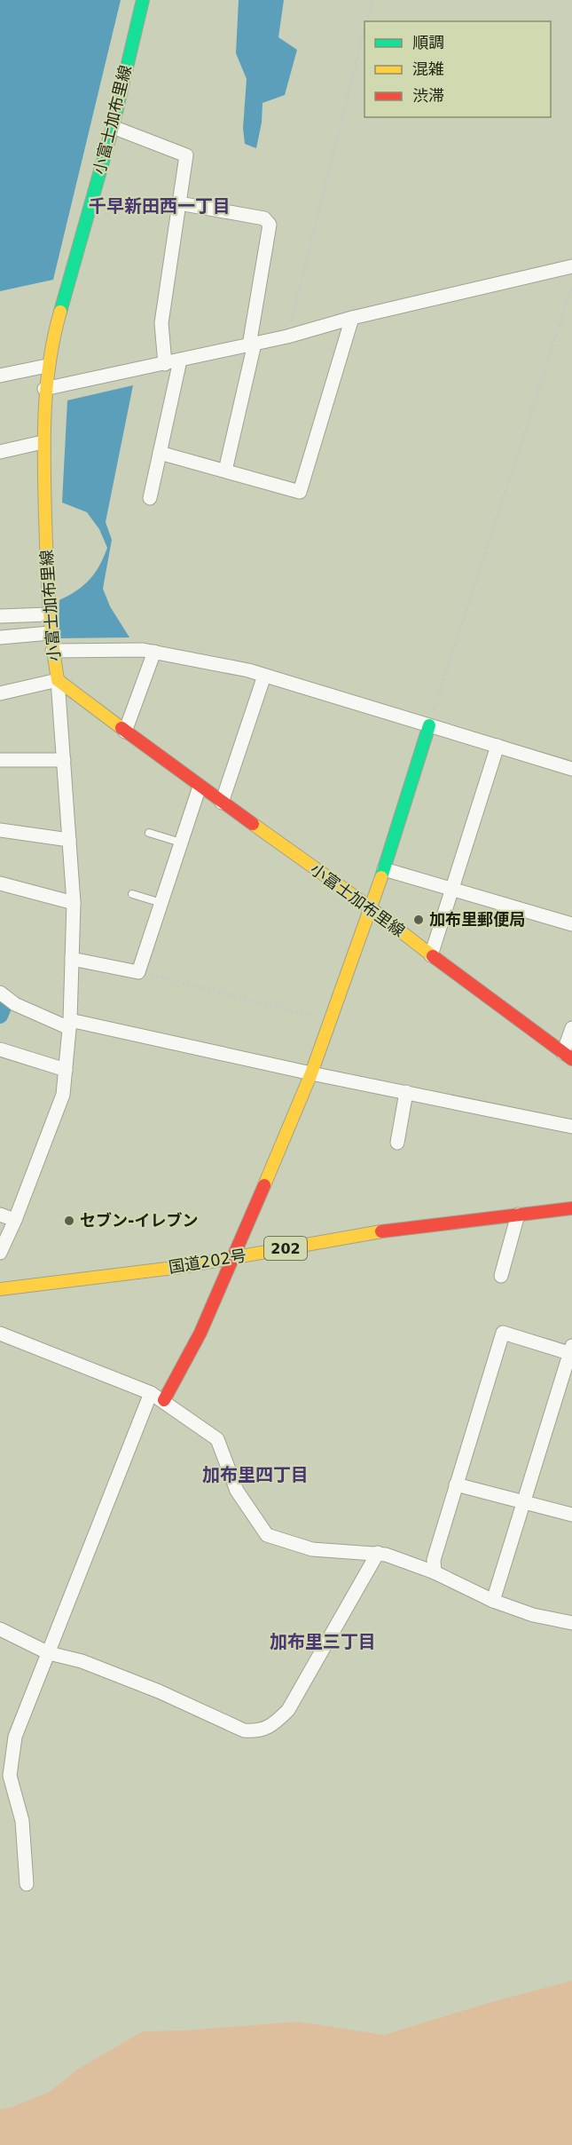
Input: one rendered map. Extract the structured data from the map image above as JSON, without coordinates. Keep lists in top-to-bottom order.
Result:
{
  "streets": {
    "main road": ["小富士加布里線", "202", "国道202号"]
  },
  "districts": ["千早新田西一丁目", "加布里四丁目", "加布里三丁目"],
  "places": ["加布里郵便局", "セブン-イレブン"],
  "legend": ["順調", "混雑", "渋滞"]
}
